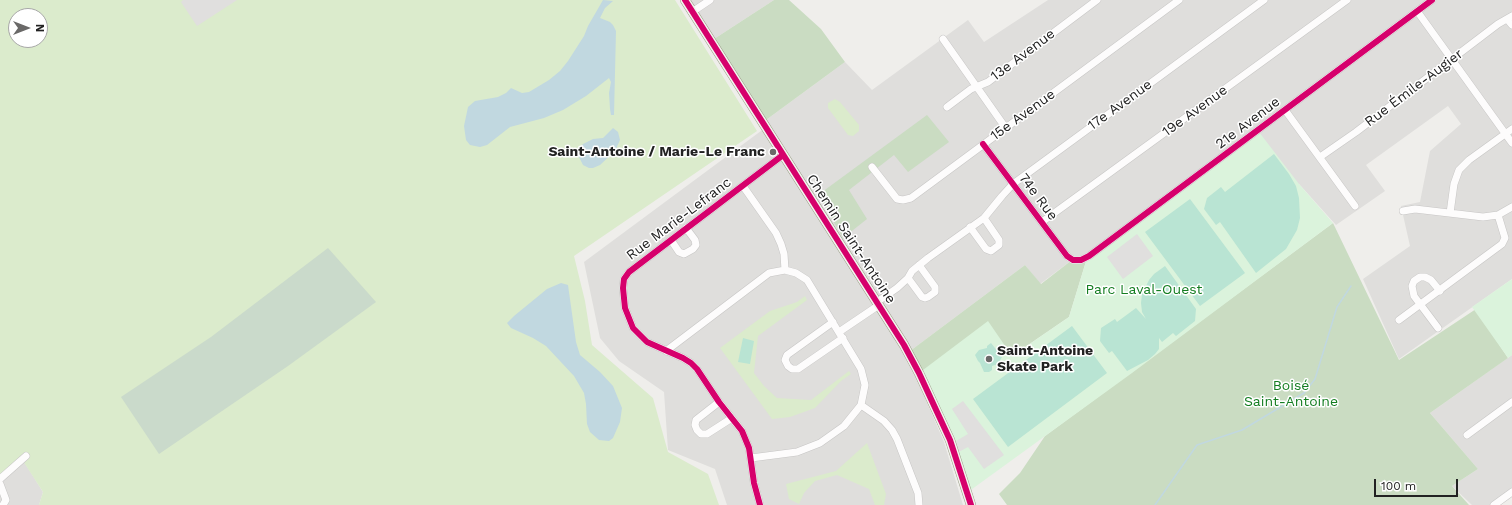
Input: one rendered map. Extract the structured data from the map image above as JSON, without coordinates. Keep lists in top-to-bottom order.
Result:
{
  "streets": {
    "street": [
      "13e Avenue",
      "Rue Émile-Augier",
      "17e Avenue",
      "19e Avenue",
      "15e Avenue",
      "21e Avenue",
      "74e Rue",
      "Rue Marie-Lefranc",
      "Chemin Saint-Antoine"
    ]
  },
  "crossings": [
    ["17e Avenue", "74e Rue"],
    ["17e Avenue", "Chemin Saint-Antoine"],
    ["19e Avenue", "74e Rue"],
    ["15e Avenue", "74e Rue"],
    ["21e Avenue", "74e Rue"],
    ["Rue Marie-Lefranc", "Chemin Saint-Antoine"]
  ],
  "parks": ["Parc Laval-Ouest", "Boisé Saint-Antoine"],
  "places": ["Saint-Antoine / Marie-Le Franc", "Saint-Antoine Skate Park"],
  "scale_bar": "100 m",
  "north": "right"
}
